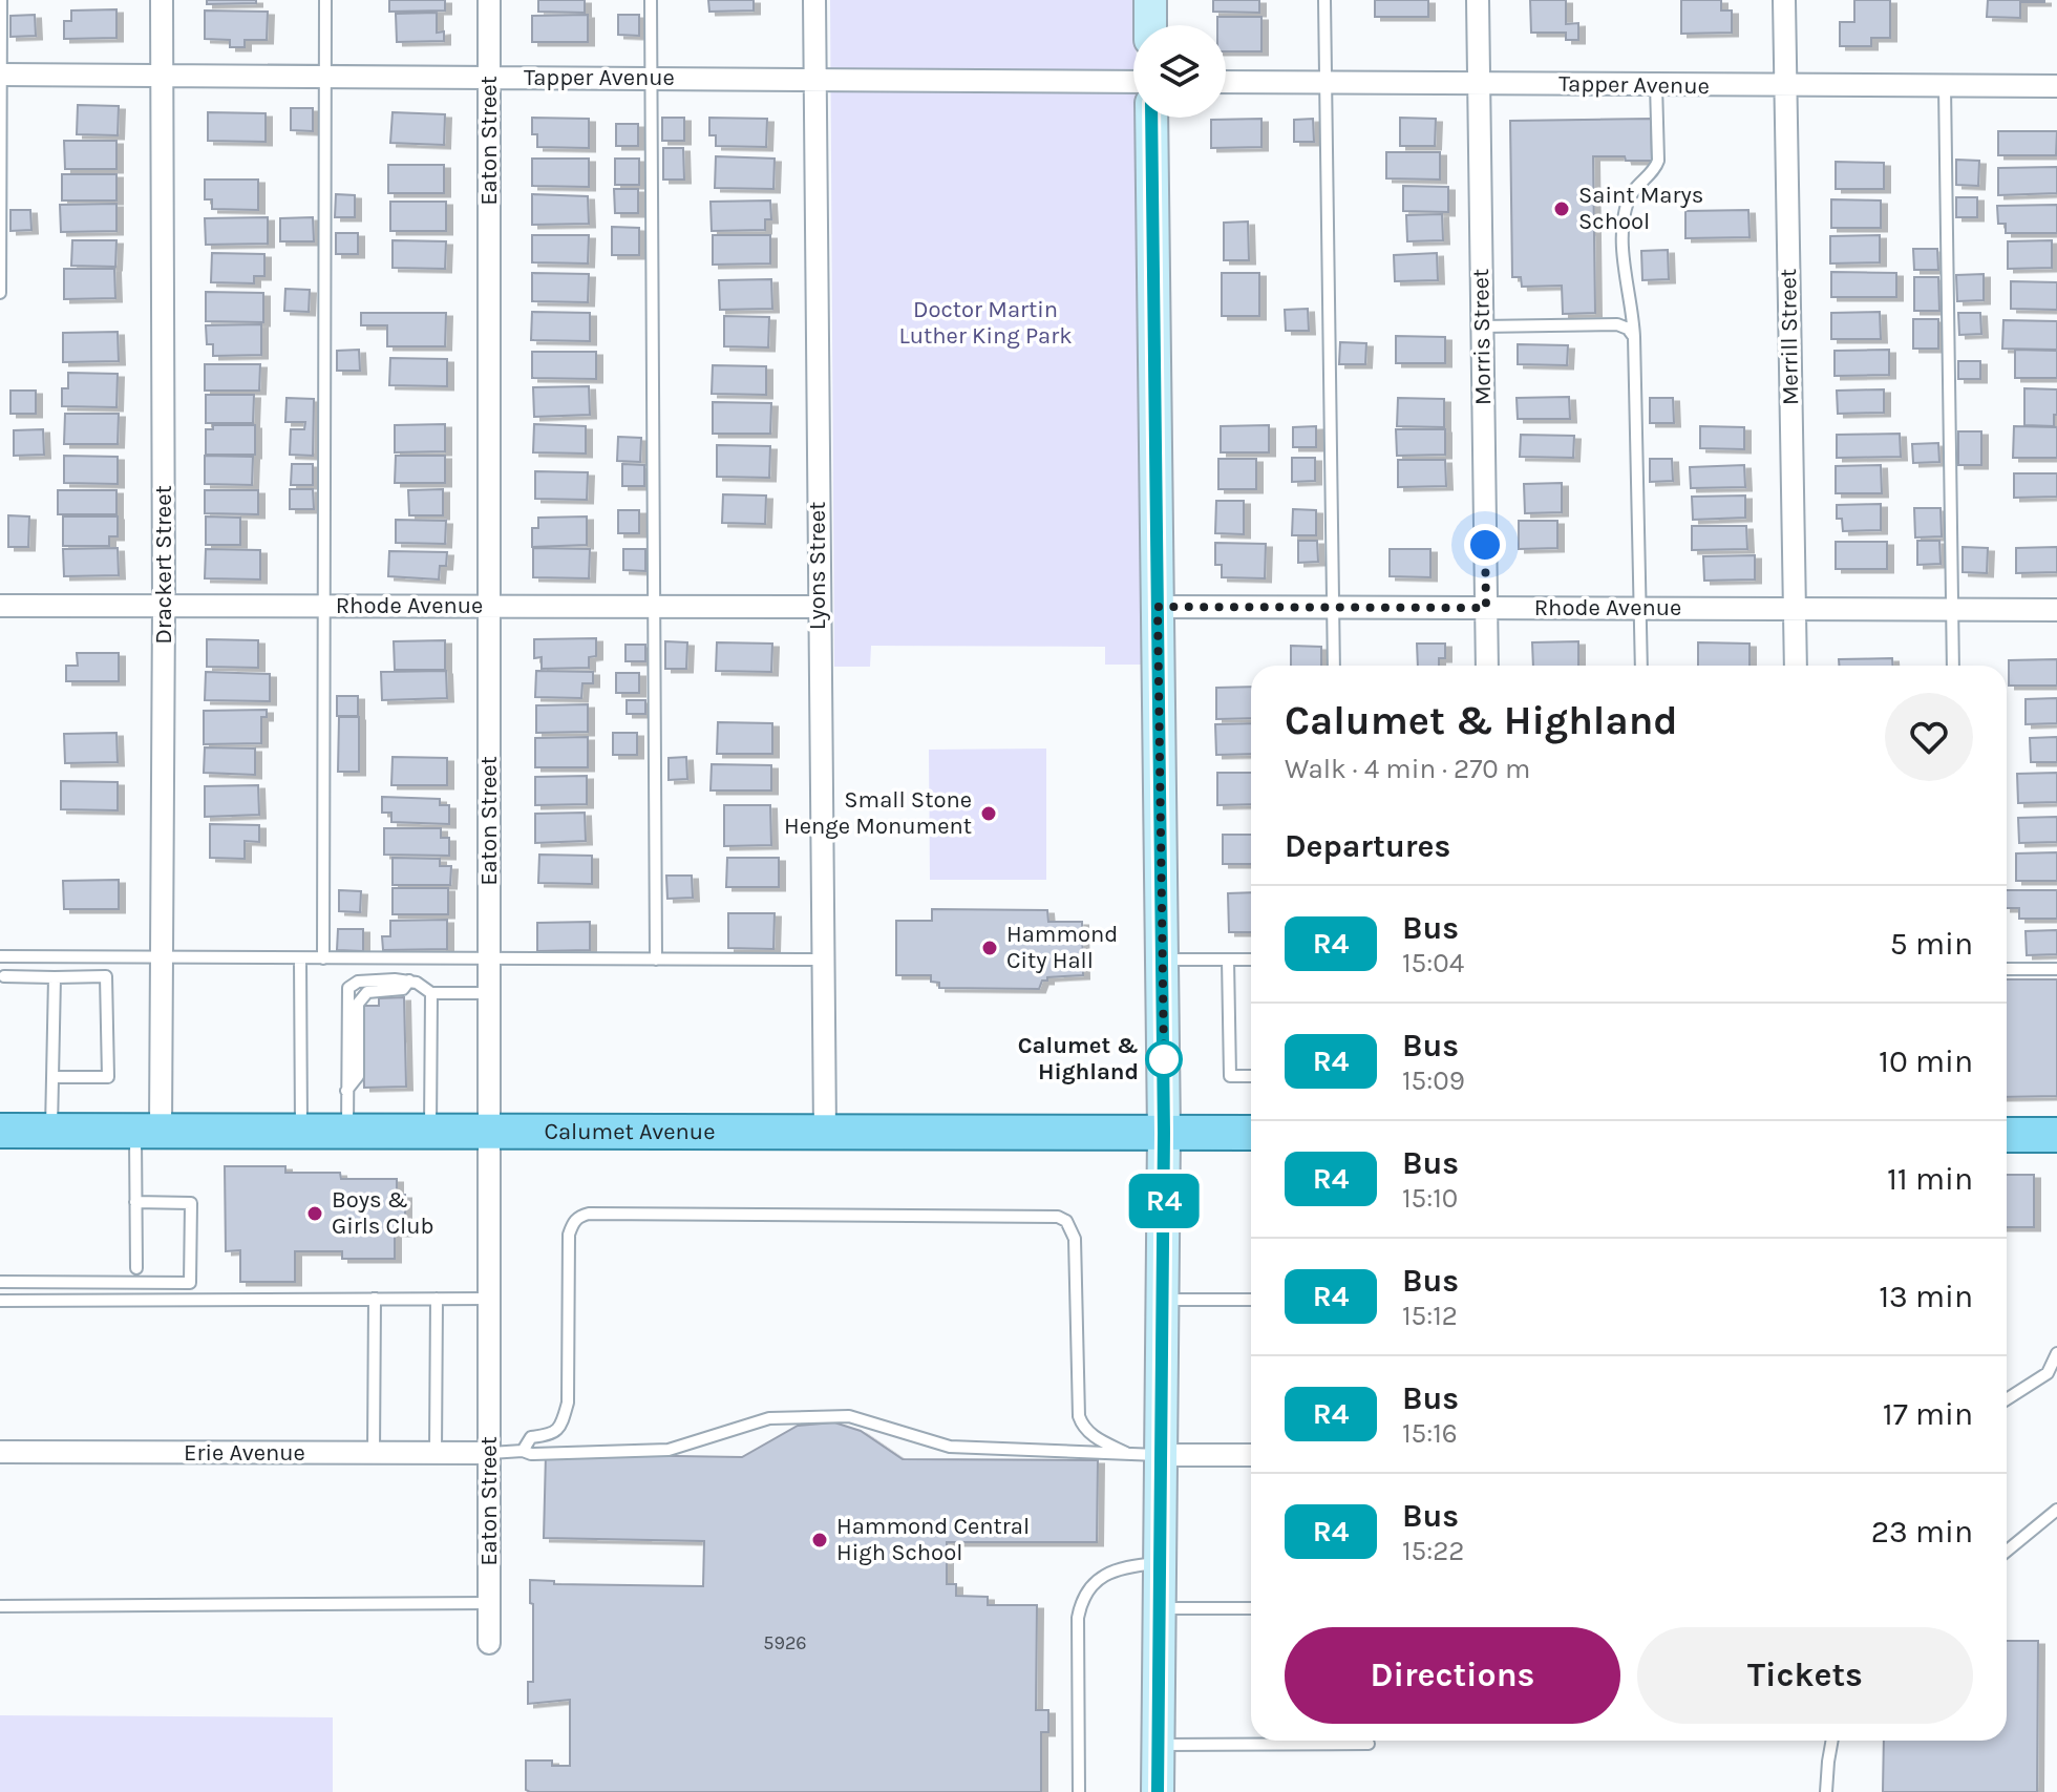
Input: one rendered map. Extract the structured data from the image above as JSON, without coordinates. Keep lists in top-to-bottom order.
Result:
{
  "streets": {
    "main road": ["Calumet Avenue"],
    "street": [
      "Tapper Avenue",
      "Eaton Street",
      "Morris Street",
      "Merrill Street",
      "Drackert Street",
      "Lyons Street",
      "Rhode Avenue",
      "Erie Avenue"
    ]
  },
  "crossings": [
    ["Tapper Avenue", "Eaton Street"],
    ["Tapper Avenue", "Morris Street"],
    ["Tapper Avenue", "Merrill Street"],
    ["Tapper Avenue", "Drackert Street"],
    ["Tapper Avenue", "Lyons Street"],
    ["Eaton Street", "Rhode Avenue"],
    ["Eaton Street", "Calumet Avenue"],
    ["Eaton Street", "Erie Avenue"],
    ["Morris Street", "Rhode Avenue"],
    ["Merrill Street", "Rhode Avenue"],
    ["Drackert Street", "Rhode Avenue"],
    ["Drackert Street", "Calumet Avenue"],
    ["Lyons Street", "Rhode Avenue"],
    ["Lyons Street", "Calumet Avenue"]
  ],
  "parks": ["Doctor Martin Luther King Park"],
  "places": [
    "Saint Marys School",
    "Small Stone Henge Monument",
    "Hammond City Hall",
    "Calumet & Highland",
    "Boys & Girls Club",
    "Hammond Central High School"
  ],
  "lines": ["bus line R4"],
  "house_numbers": ["5926"],
  "page": {
    "on_map": "R4",
    "heading": [
      ["Calumet & Highland", "Walk · 4 min · 270 m"],
      "Departures"
    ],
    "list": [
      {
        "mark": "R4",
        "name": "Bus",
        "note": "15:04",
        "value": "5 min"
      },
      {
        "mark": "R4",
        "name": "Bus",
        "note": "15:09",
        "value": "10 min"
      },
      {
        "mark": "R4",
        "name": "Bus",
        "note": "15:10",
        "value": "11 min"
      },
      {
        "mark": "R4",
        "name": "Bus",
        "note": "15:12",
        "value": "13 min"
      },
      {
        "mark": "R4",
        "name": "Bus",
        "note": "15:16",
        "value": "17 min"
      },
      {
        "mark": "R4",
        "name": "Bus",
        "note": "15:22",
        "value": "23 min"
      }
    ],
    "buttons": ["Directions", "Tickets"]
  }
}
